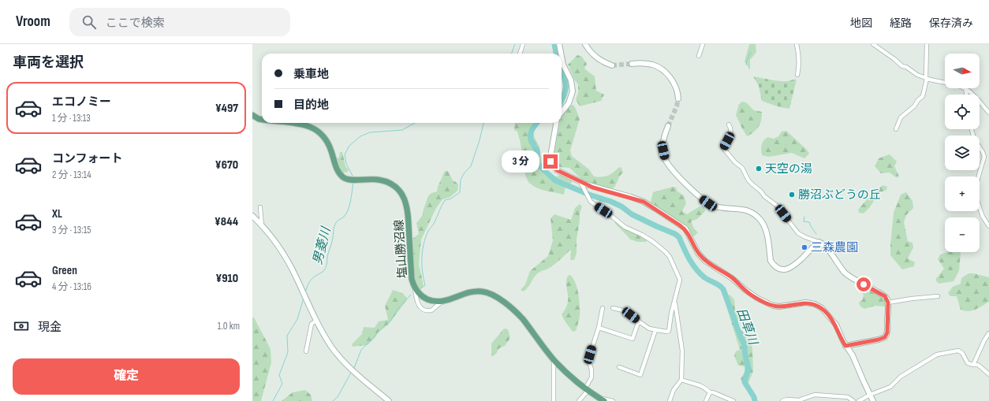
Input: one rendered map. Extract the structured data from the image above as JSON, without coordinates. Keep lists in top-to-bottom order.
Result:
{
  "streets": {
    "main road": ["塩山勝沼線"]
  },
  "water": ["男菱川", "田草川"],
  "places": ["天空の湯", "勝沼ぶどうの丘", "三森農園"],
  "north": "right",
  "page": {
    "header": "Vroom",
    "search": "ここで検索",
    "nav": ["地図", "経路", "保存済み"],
    "heading": "車両を選択",
    "map_buttons": ["+", "−"],
    "banner": ["乗車地", "目的地"],
    "list": [
      {
        "name": "エコノミー",
        "note": "1 分 · 13:13",
        "value": "¥497"
      },
      {
        "name": "コンフォート",
        "note": "2 分 · 13:14",
        "value": "¥670"
      },
      {
        "name": "XL",
        "note": "3 分 · 13:15",
        "value": "¥844"
      },
      {
        "name": "Green",
        "note": "4 分 · 13:16",
        "value": "¥910"
      }
    ],
    "bubble": "3 分",
    "pay": ["現金", "1.0 km"],
    "buttons": "確定"
  }
}
